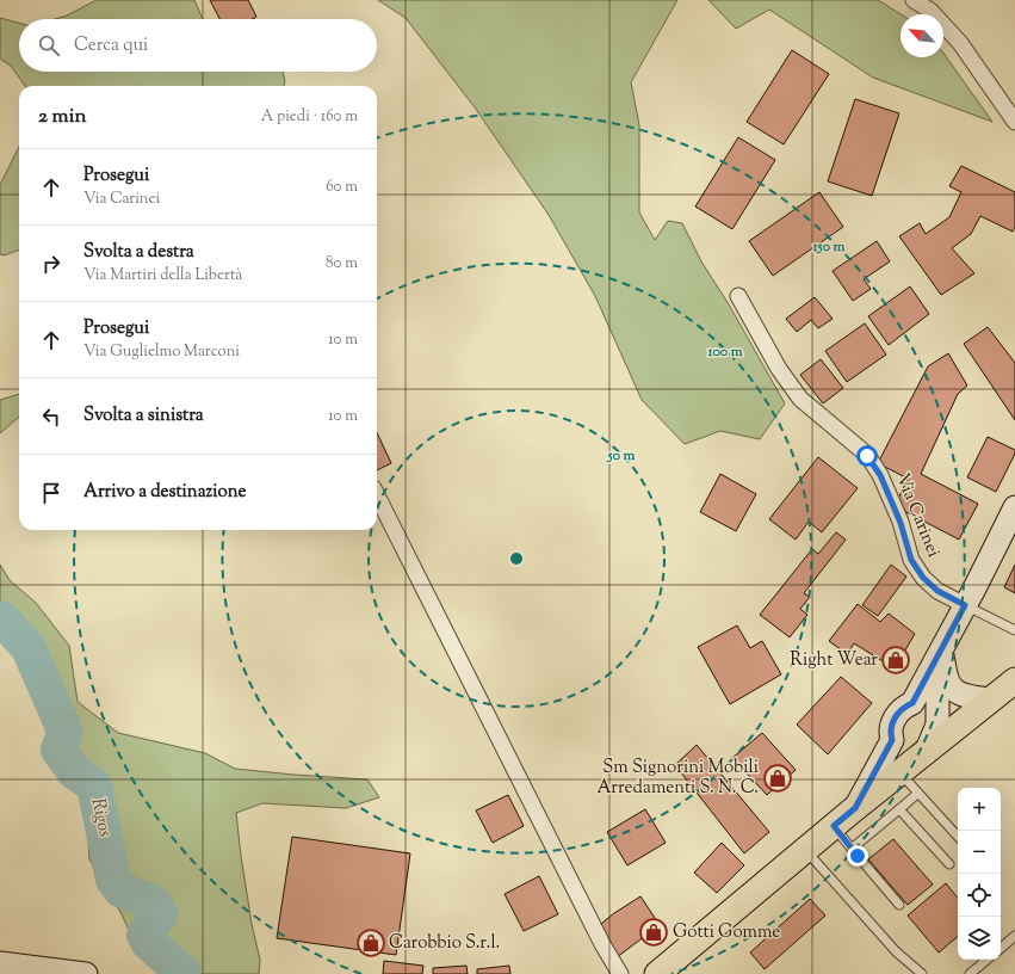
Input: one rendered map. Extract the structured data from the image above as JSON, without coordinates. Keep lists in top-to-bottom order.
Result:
{
  "streets": {
    "street": ["Via Carinei"]
  },
  "water": ["Rigos"],
  "places": {
    "shop": [
      "Right Wear",
      "Sm Signorini Mobili Arredamenti S. N. C.",
      "Gotti Gomme",
      "Carobbio S.r.l."
    ]
  },
  "north": "top left",
  "page": {
    "search": "Cerca qui",
    "heading": ["2 min", "A piedi · 160 m"],
    "list": [
      ["Prosegui", "Via Carinei", "60 m"],
      ["Svolta a destra", "Via Martiri della Libertà", "80 m"],
      ["Prosegui", "Via Guglielmo Marconi", "10 m"],
      ["Svolta a sinistra", "10 m"],
      "Arrivo a destinazione"
    ],
    "map_buttons": ["+", "−"]
  },
  "rings": ["150 m", "100 m", "50 m"]
}
